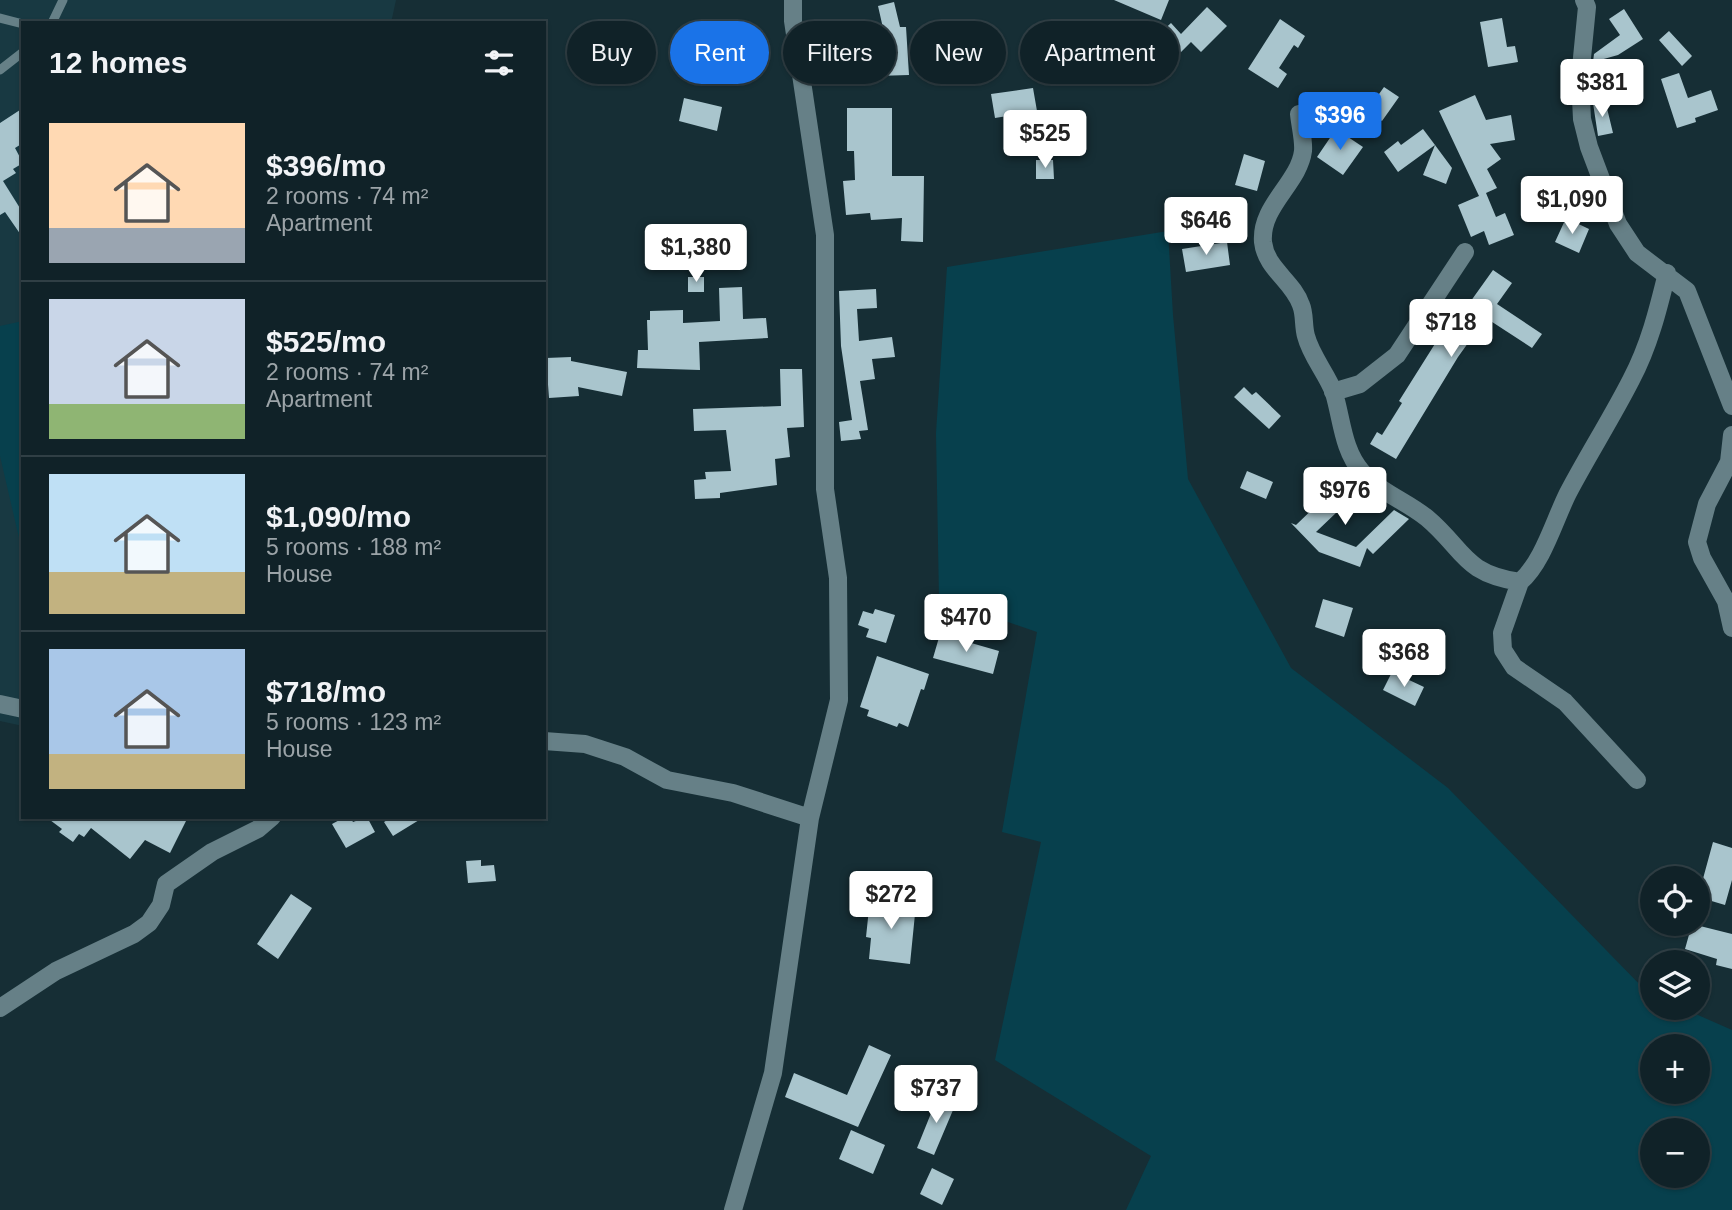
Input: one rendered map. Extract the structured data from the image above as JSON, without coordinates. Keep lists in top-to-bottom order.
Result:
{
  "page": {
    "chip": [
      "Buy",
      "Rent",
      "Filters",
      "New",
      "Apartment"
    ],
    "heading": "12 homes",
    "price": [
      "$381",
      "$396",
      "$525",
      "$1,090",
      "$646",
      "$1,380",
      "$718",
      "$976",
      "$470",
      "$368",
      "$272",
      "$737"
    ],
    "list": [
      {
        "name": "$396/mo",
        "note": "2 rooms · 74 m² · Apartment"
      },
      {
        "name": "$525/mo",
        "note": "2 rooms · 74 m² · Apartment"
      },
      {
        "name": "$1,090/mo",
        "note": "5 rooms · 188 m² · House"
      },
      {
        "name": "$718/mo",
        "note": "5 rooms · 123 m² · House"
      }
    ],
    "map_buttons": ["+", "−"]
  }
}
